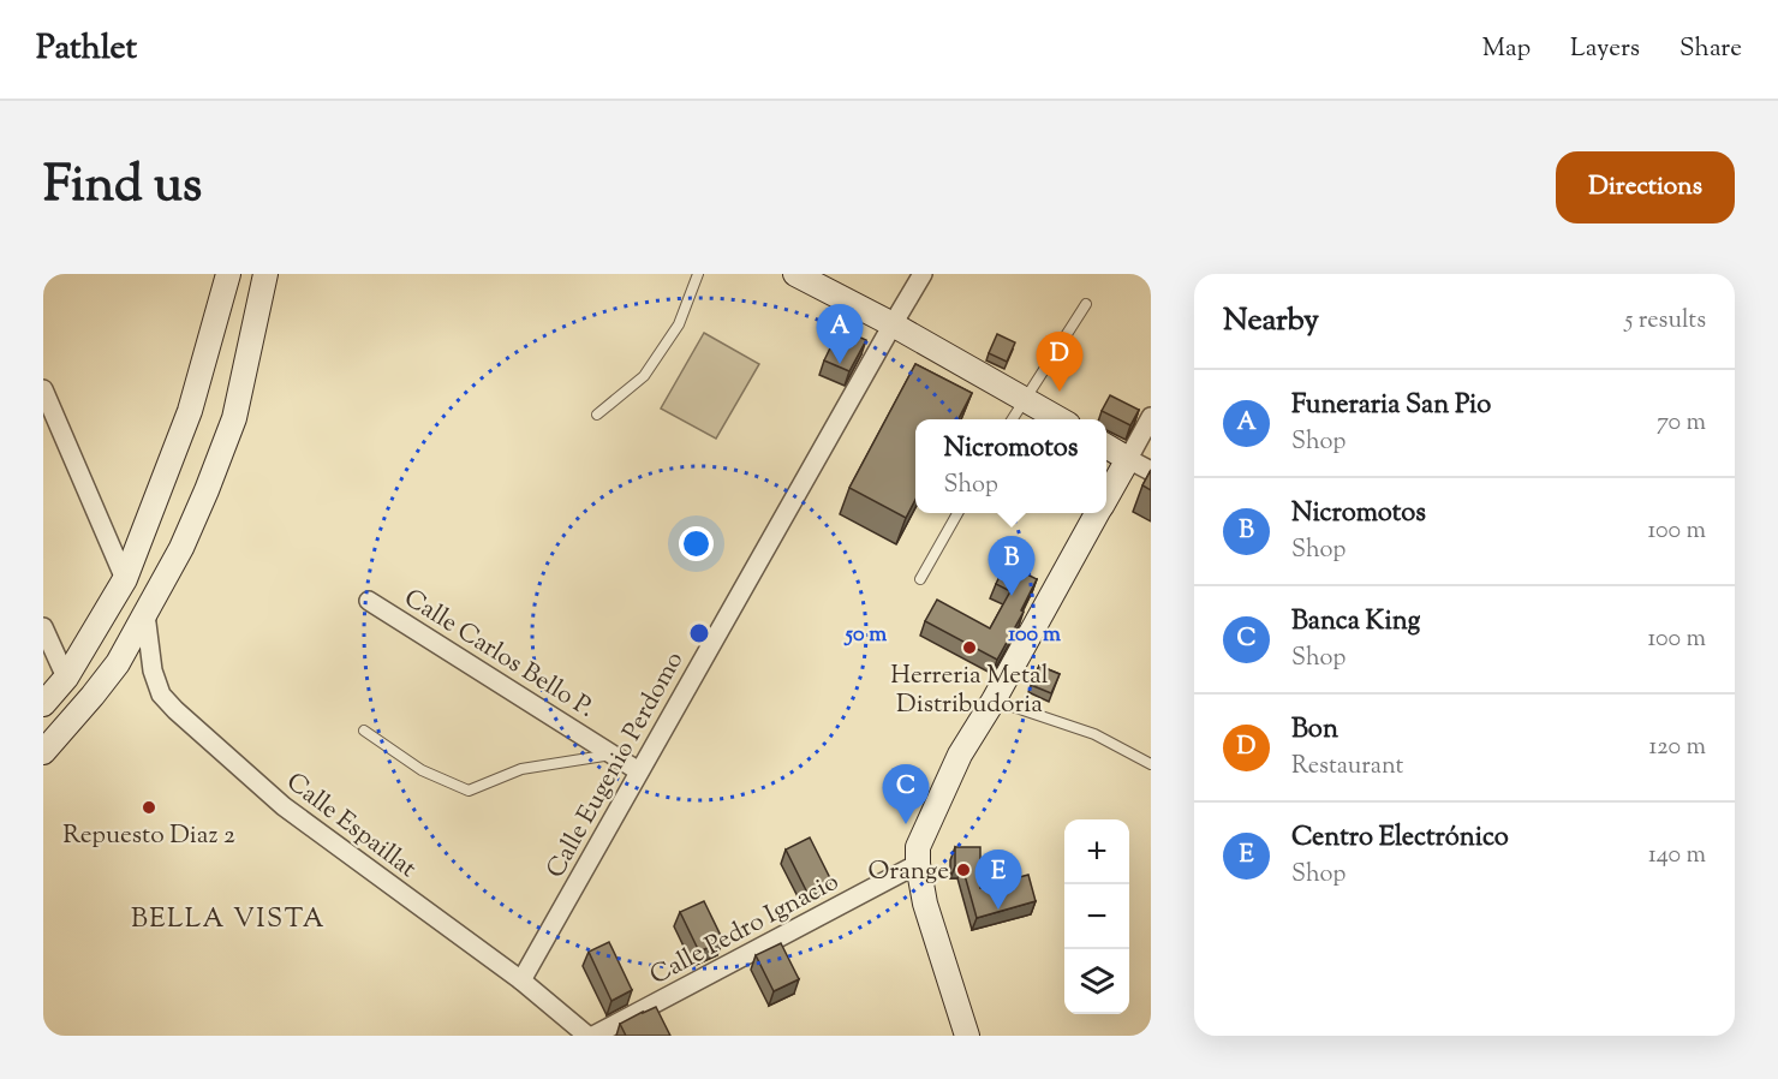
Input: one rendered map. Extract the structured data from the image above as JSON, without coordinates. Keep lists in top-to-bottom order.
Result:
{
  "streets": {
    "street": [
      "Calle Carlos Bello P.",
      "Calle Eugenio Perdomo",
      "Calle Espaillat",
      "Calle Pedro Ignacio"
    ]
  },
  "crossings": [
    ["Calle Carlos Bello P.", "Calle Eugenio Perdomo"],
    ["Calle Eugenio Perdomo", "Calle Espaillat"]
  ],
  "districts": ["BELLA VISTA"],
  "places": ["Herreria Metal Distribudoria", "Repuesto Diaz 2", "Orange"],
  "page": {
    "header": "Pathlet",
    "nav": ["Map", "Layers", "Share"],
    "title": "Find us",
    "buttons": "Directions",
    "heading": ["Nearby", "5 results"],
    "pins": [
      "A",
      "D",
      "B",
      "C",
      "E"
    ],
    "list": [
      {
        "mark": "A",
        "name": "Funeraria San Pio",
        "note": "Shop",
        "value": "70 m"
      },
      {
        "mark": "B",
        "name": "Nicromotos",
        "note": "Shop",
        "value": "100 m"
      },
      {
        "mark": "C",
        "name": "Banca King",
        "note": "Shop",
        "value": "100 m"
      },
      {
        "mark": "D",
        "name": "Bon",
        "note": "Restaurant",
        "value": "120 m"
      },
      {
        "mark": "E",
        "name": "Centro Electrónico",
        "note": "Shop",
        "value": "140 m"
      }
    ],
    "popup": ["Nicromotos", "Shop"],
    "map_buttons": ["+", "−"]
  },
  "rings": ["50 m", "100 m"]
}
